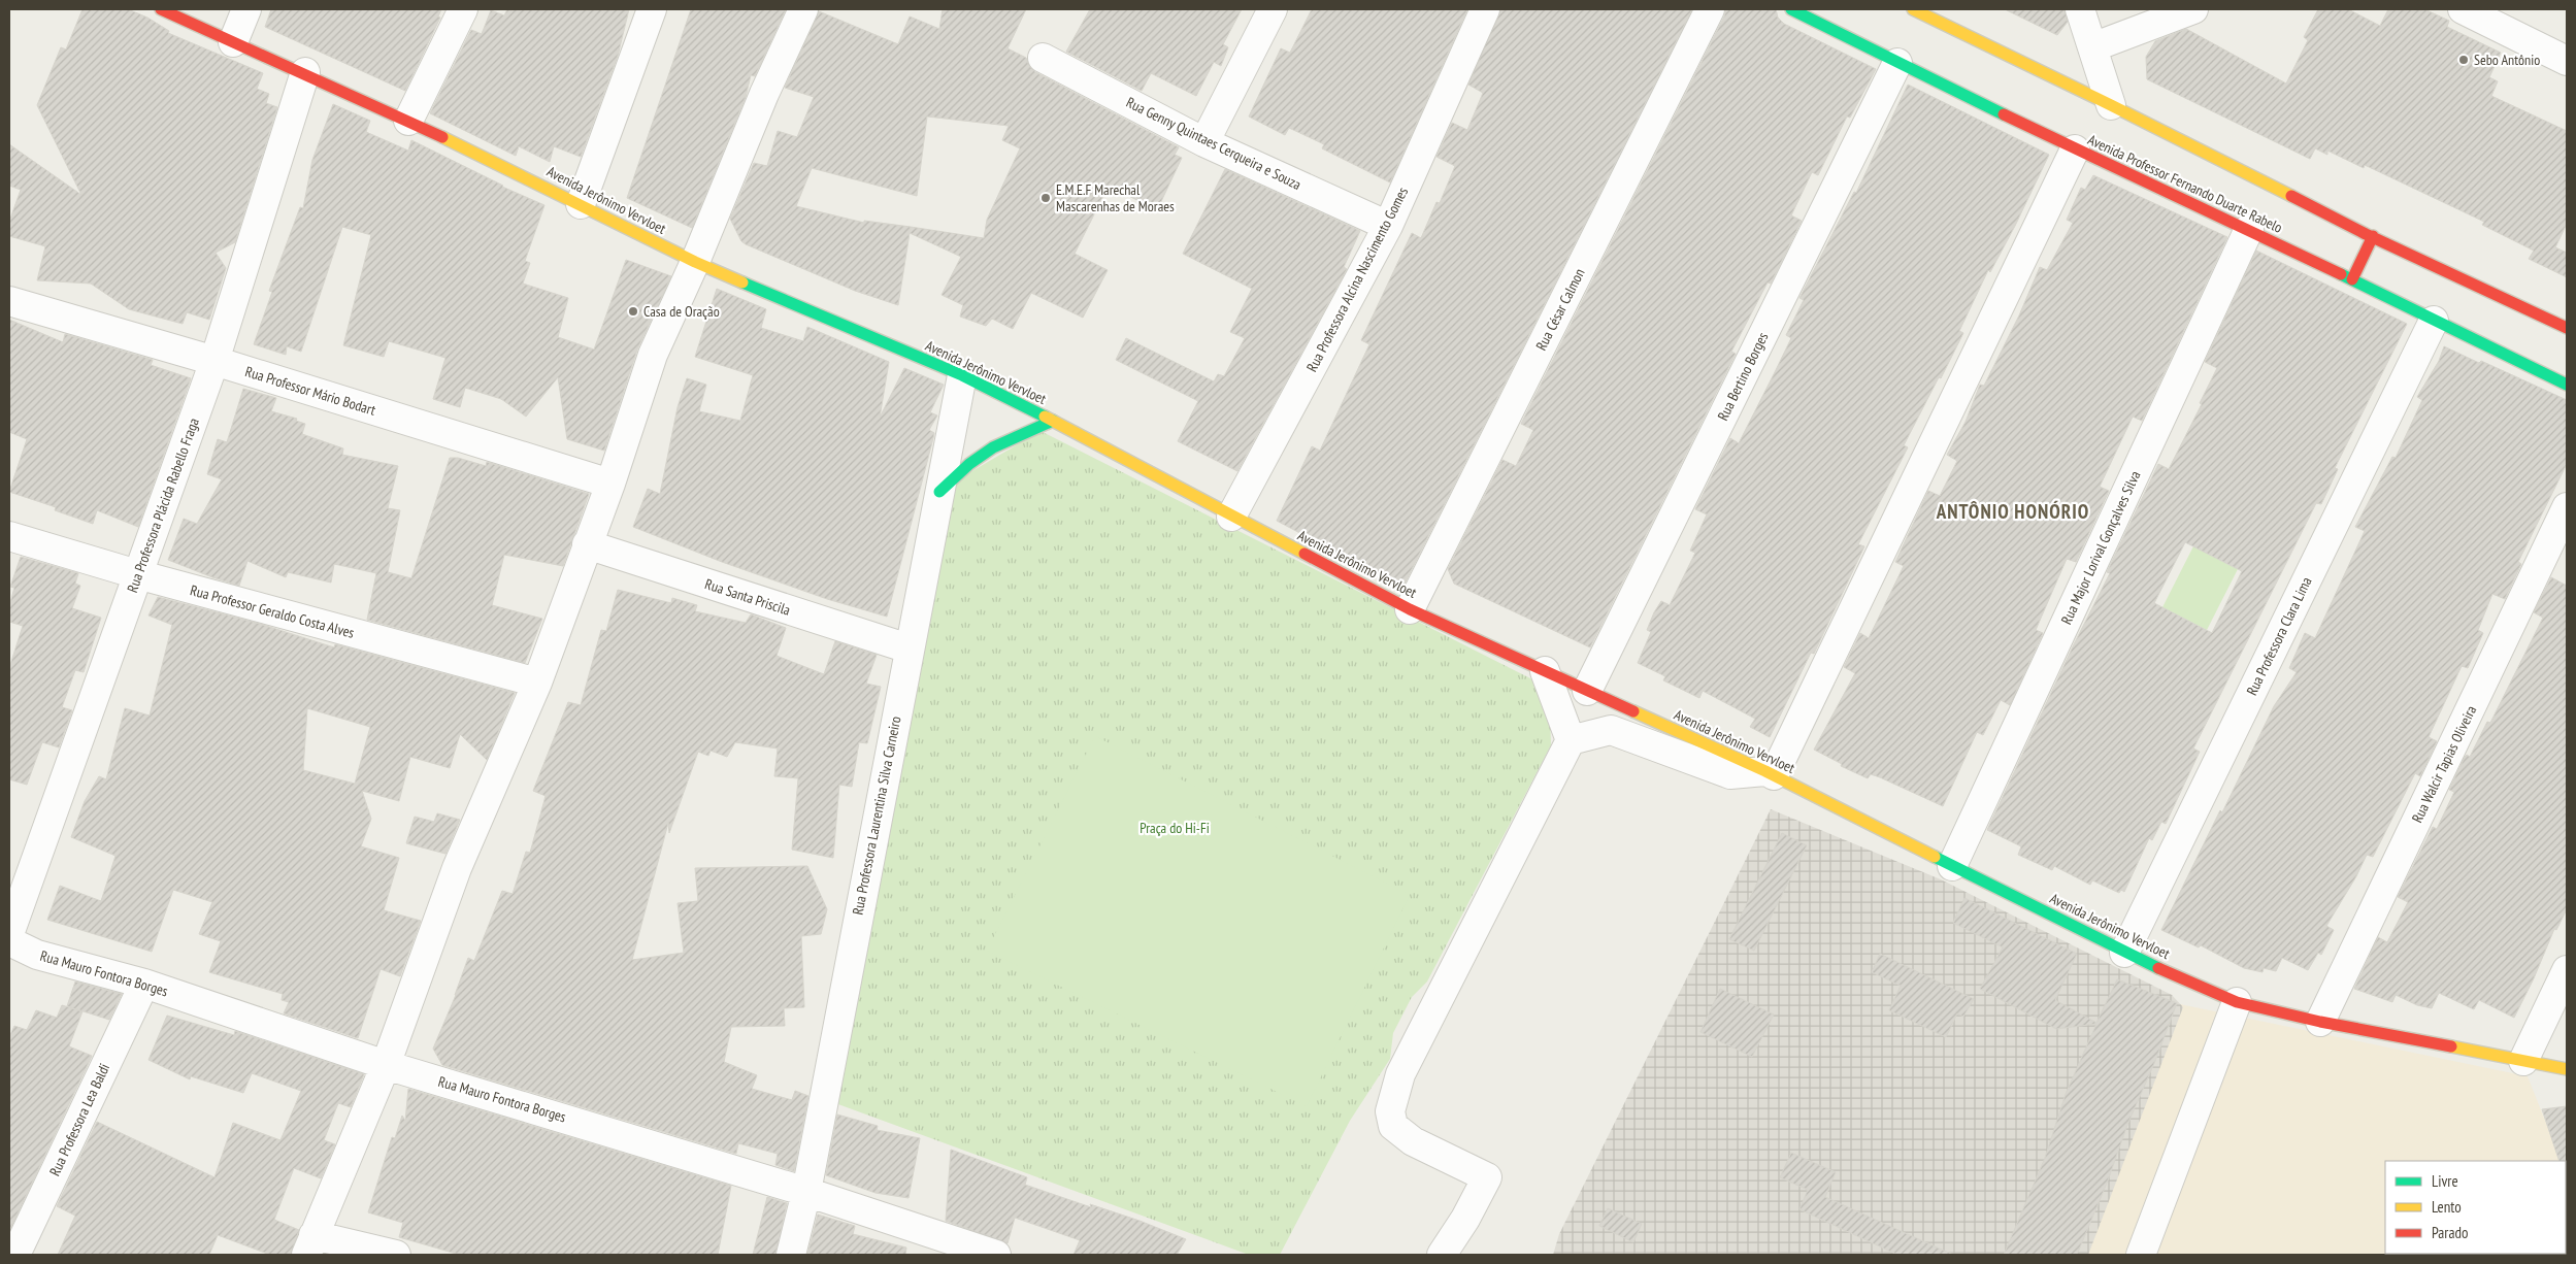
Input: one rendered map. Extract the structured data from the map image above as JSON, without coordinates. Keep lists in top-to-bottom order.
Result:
{
  "streets": {
    "street": [
      "Rua Genny Quintaes Cerqueira e Souza",
      "Avenida Professor Fernando Duarte Rabelo",
      "Avenida Jerônimo Vervloet",
      "Rua Professora Alcina Nascimento Gomes",
      "Rua César Calmon",
      "Rua Bertino Borges",
      "Rua Professor Mário Bodart",
      "Rua Professora Plácida Rabello Fraga",
      "Rua Major Lorival Gonçalves Silva",
      "Rua Santa Priscila",
      "Rua Professor Geraldo Costa Alves",
      "Rua Professora Clara Lima",
      "Rua Walcir Tapias Oliveira",
      "Rua Professora Laurentina Silva Carneiro",
      "Rua Mauro Fontora Borges",
      "Rua Professora Lea Baldi"
    ]
  },
  "crossings": [
    ["Rua Genny Quintaes Cerqueira e Souza", "Rua Professora Alcina Nascimento Gomes"],
    ["Avenida Professor Fernando Duarte Rabelo", "Rua Bertino Borges"],
    ["Avenida Professor Fernando Duarte Rabelo", "Rua Major Lorival Gonçalves Silva"],
    ["Avenida Professor Fernando Duarte Rabelo", "Rua Professora Clara Lima"],
    ["Avenida Jerônimo Vervloet", "Rua Professora Alcina Nascimento Gomes"],
    ["Avenida Jerônimo Vervloet", "Rua César Calmon"],
    ["Avenida Jerônimo Vervloet", "Rua Bertino Borges"],
    ["Avenida Jerônimo Vervloet", "Rua Professora Plácida Rabello Fraga"],
    ["Avenida Jerônimo Vervloet", "Rua Major Lorival Gonçalves Silva"],
    ["Avenida Jerônimo Vervloet", "Rua Professora Clara Lima"],
    ["Avenida Jerônimo Vervloet", "Rua Walcir Tapias Oliveira"],
    ["Avenida Jerônimo Vervloet", "Rua Professora Laurentina Silva Carneiro"],
    ["Rua Professor Mário Bodart", "Rua Professora Plácida Rabello Fraga"],
    ["Rua Professora Plácida Rabello Fraga", "Rua Professor Geraldo Costa Alves"],
    ["Rua Santa Priscila", "Rua Professora Laurentina Silva Carneiro"],
    ["Rua Professora Laurentina Silva Carneiro", "Rua Mauro Fontora Borges"],
    ["Rua Mauro Fontora Borges", "Rua Professora Lea Baldi"]
  ],
  "districts": ["ANTÔNIO HONÓRIO"],
  "parks": ["Praça do Hi-Fi"],
  "places": ["Sebo Antônio", "E.M.E.F Marechal Mascarenhas de Moraes", "Casa de Oração"],
  "legend": ["Livre", "Lento", "Parado"]
}
